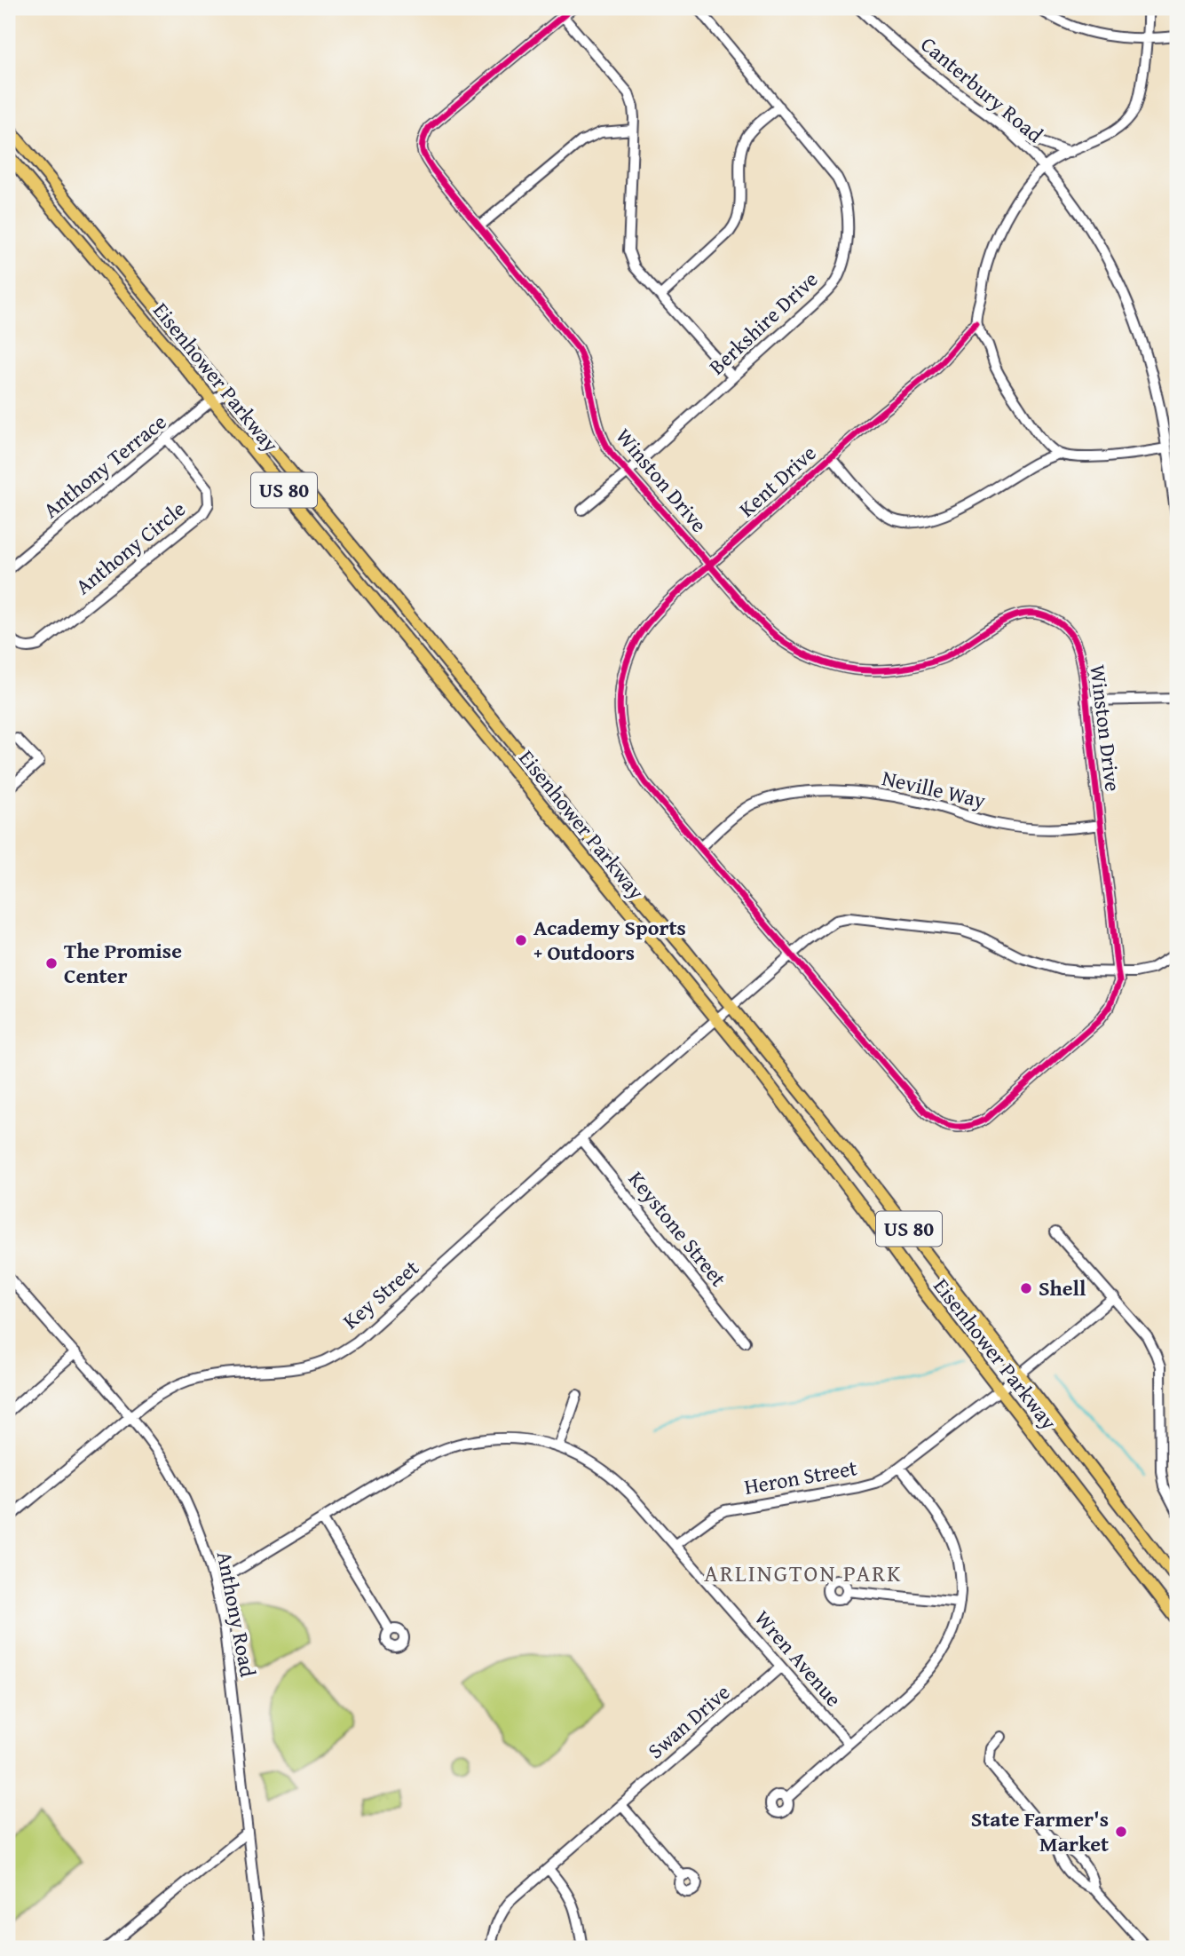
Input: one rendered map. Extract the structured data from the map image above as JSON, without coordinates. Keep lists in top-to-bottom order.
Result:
{
  "streets": {
    "main road": ["Eisenhower Parkway", "US 80"],
    "street": [
      "Canterbury Road",
      "Berkshire Drive",
      "Anthony Terrace",
      "Winston Drive",
      "Kent Drive",
      "Anthony Circle",
      "Neville Way",
      "Keystone Street",
      "Key Street",
      "Heron Street",
      "Anthony Road",
      "Wren Avenue",
      "Swan Drive"
    ]
  },
  "crossings": [
    ["Berkshire Drive", "Winston Drive"],
    ["Eisenhower Parkway", "Anthony Terrace"],
    ["Eisenhower Parkway", "Key Street"],
    ["Eisenhower Parkway", "Heron Street"],
    ["Anthony Terrace", "Anthony Circle"],
    ["Winston Drive", "Kent Drive"],
    ["Winston Drive", "Neville Way"],
    ["Kent Drive", "Neville Way"],
    ["Keystone Street", "Key Street"],
    ["Key Street", "Anthony Road"],
    ["Heron Street", "Wren Avenue"],
    ["Anthony Road", "Wren Avenue"],
    ["Wren Avenue", "Swan Drive"]
  ],
  "districts": ["ARLINGTON PARK"],
  "places": [
    "Academy Sports + Outdoors",
    "The Promise Center",
    "Shell",
    "State Farmer's Market"
  ]
}
